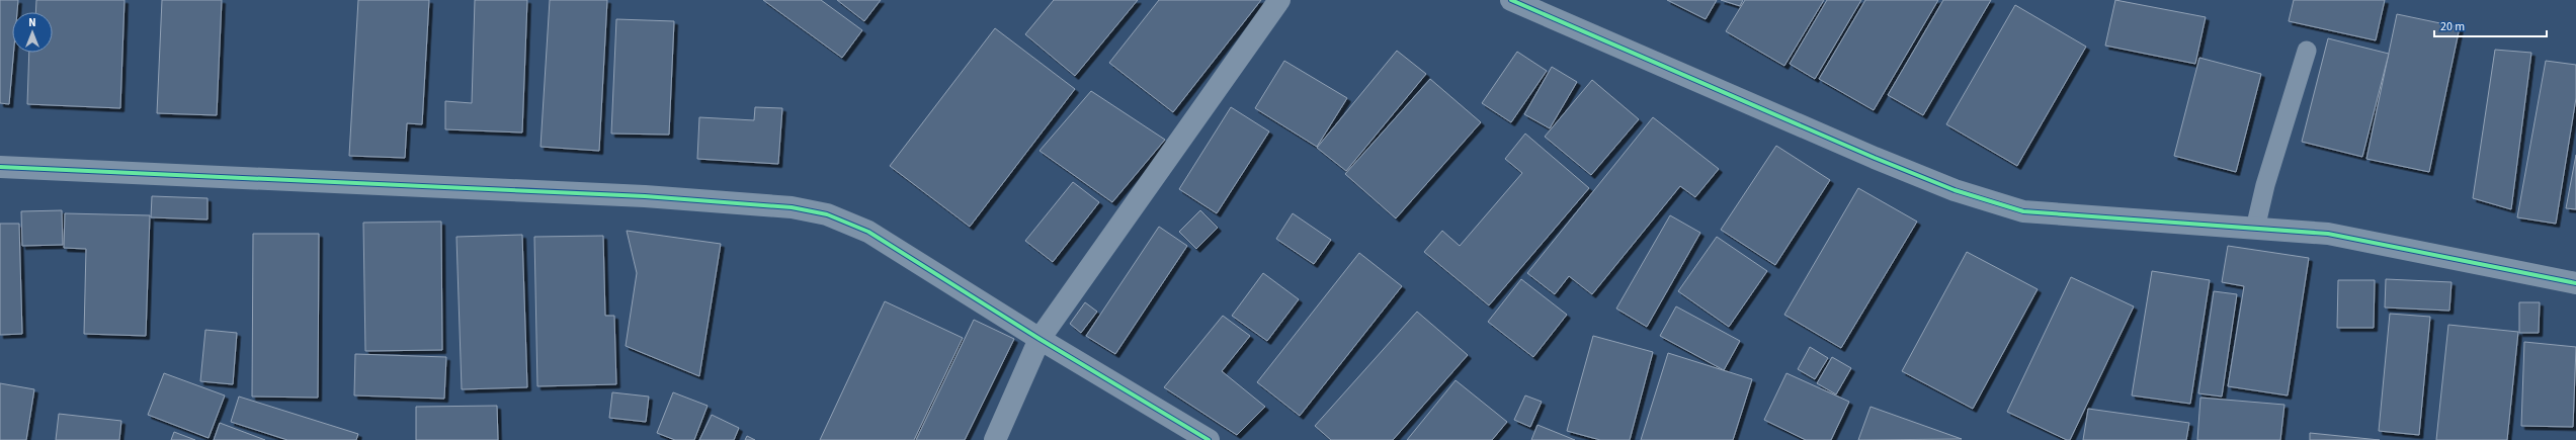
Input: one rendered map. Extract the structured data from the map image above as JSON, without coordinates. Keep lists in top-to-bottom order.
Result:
{
  "scale_bar": "20 m",
  "north": "top"
}
